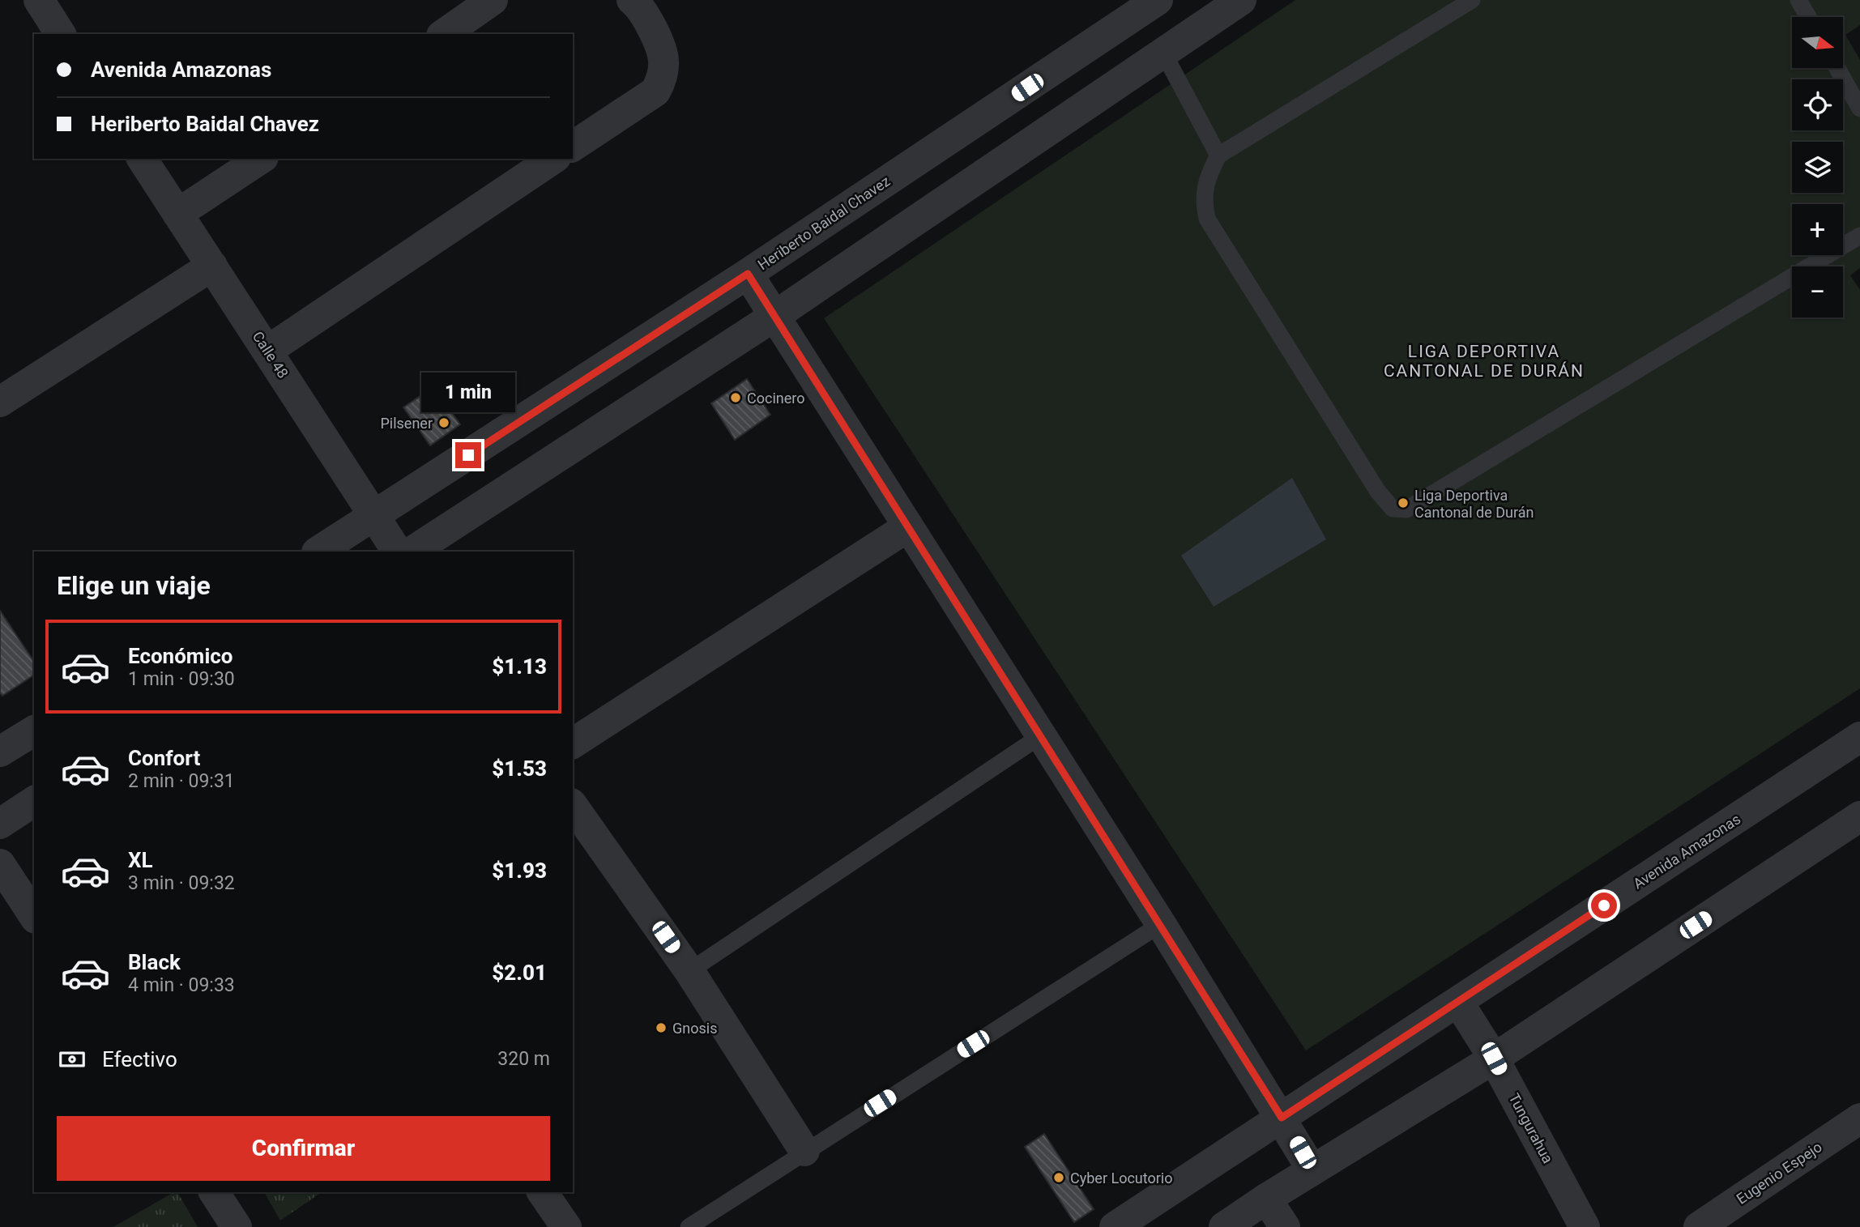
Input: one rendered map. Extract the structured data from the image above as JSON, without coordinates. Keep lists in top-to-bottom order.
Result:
{
  "streets": {
    "street": [
      "Heriberto Baidal Chavez",
      "Calle 48",
      "Avenida Amazonas",
      "Tungurahua",
      "Eugenio Espejo"
    ]
  },
  "crossings": [
    ["Heriberto Baidal Chavez", "Calle 48"],
    ["Avenida Amazonas", "Tungurahua"]
  ],
  "districts": ["LIGA DEPORTIVA CANTONAL DE DURÁN"],
  "places": [
    "Cocinero",
    "Pilsener",
    "Liga Deportiva Cantonal de Durán",
    "Gnosis",
    "Cyber Locutorio"
  ],
  "north": "right",
  "page": {
    "map_buttons": ["+", "−"],
    "banner": ["Avenida Amazonas", "Heriberto Baidal Chavez"],
    "bubble": "1 min",
    "heading": "Elige un viaje",
    "list": [
      {
        "name": "Económico",
        "note": "1 min · 09:30",
        "value": "$1.13"
      },
      {
        "name": "Confort",
        "note": "2 min · 09:31",
        "value": "$1.53"
      },
      {
        "name": "XL",
        "note": "3 min · 09:32",
        "value": "$1.93"
      },
      {
        "name": "Black",
        "note": "4 min · 09:33",
        "value": "$2.01"
      }
    ],
    "pay": ["Efectivo", "320 m"],
    "buttons": "Confirmar"
  }
}
